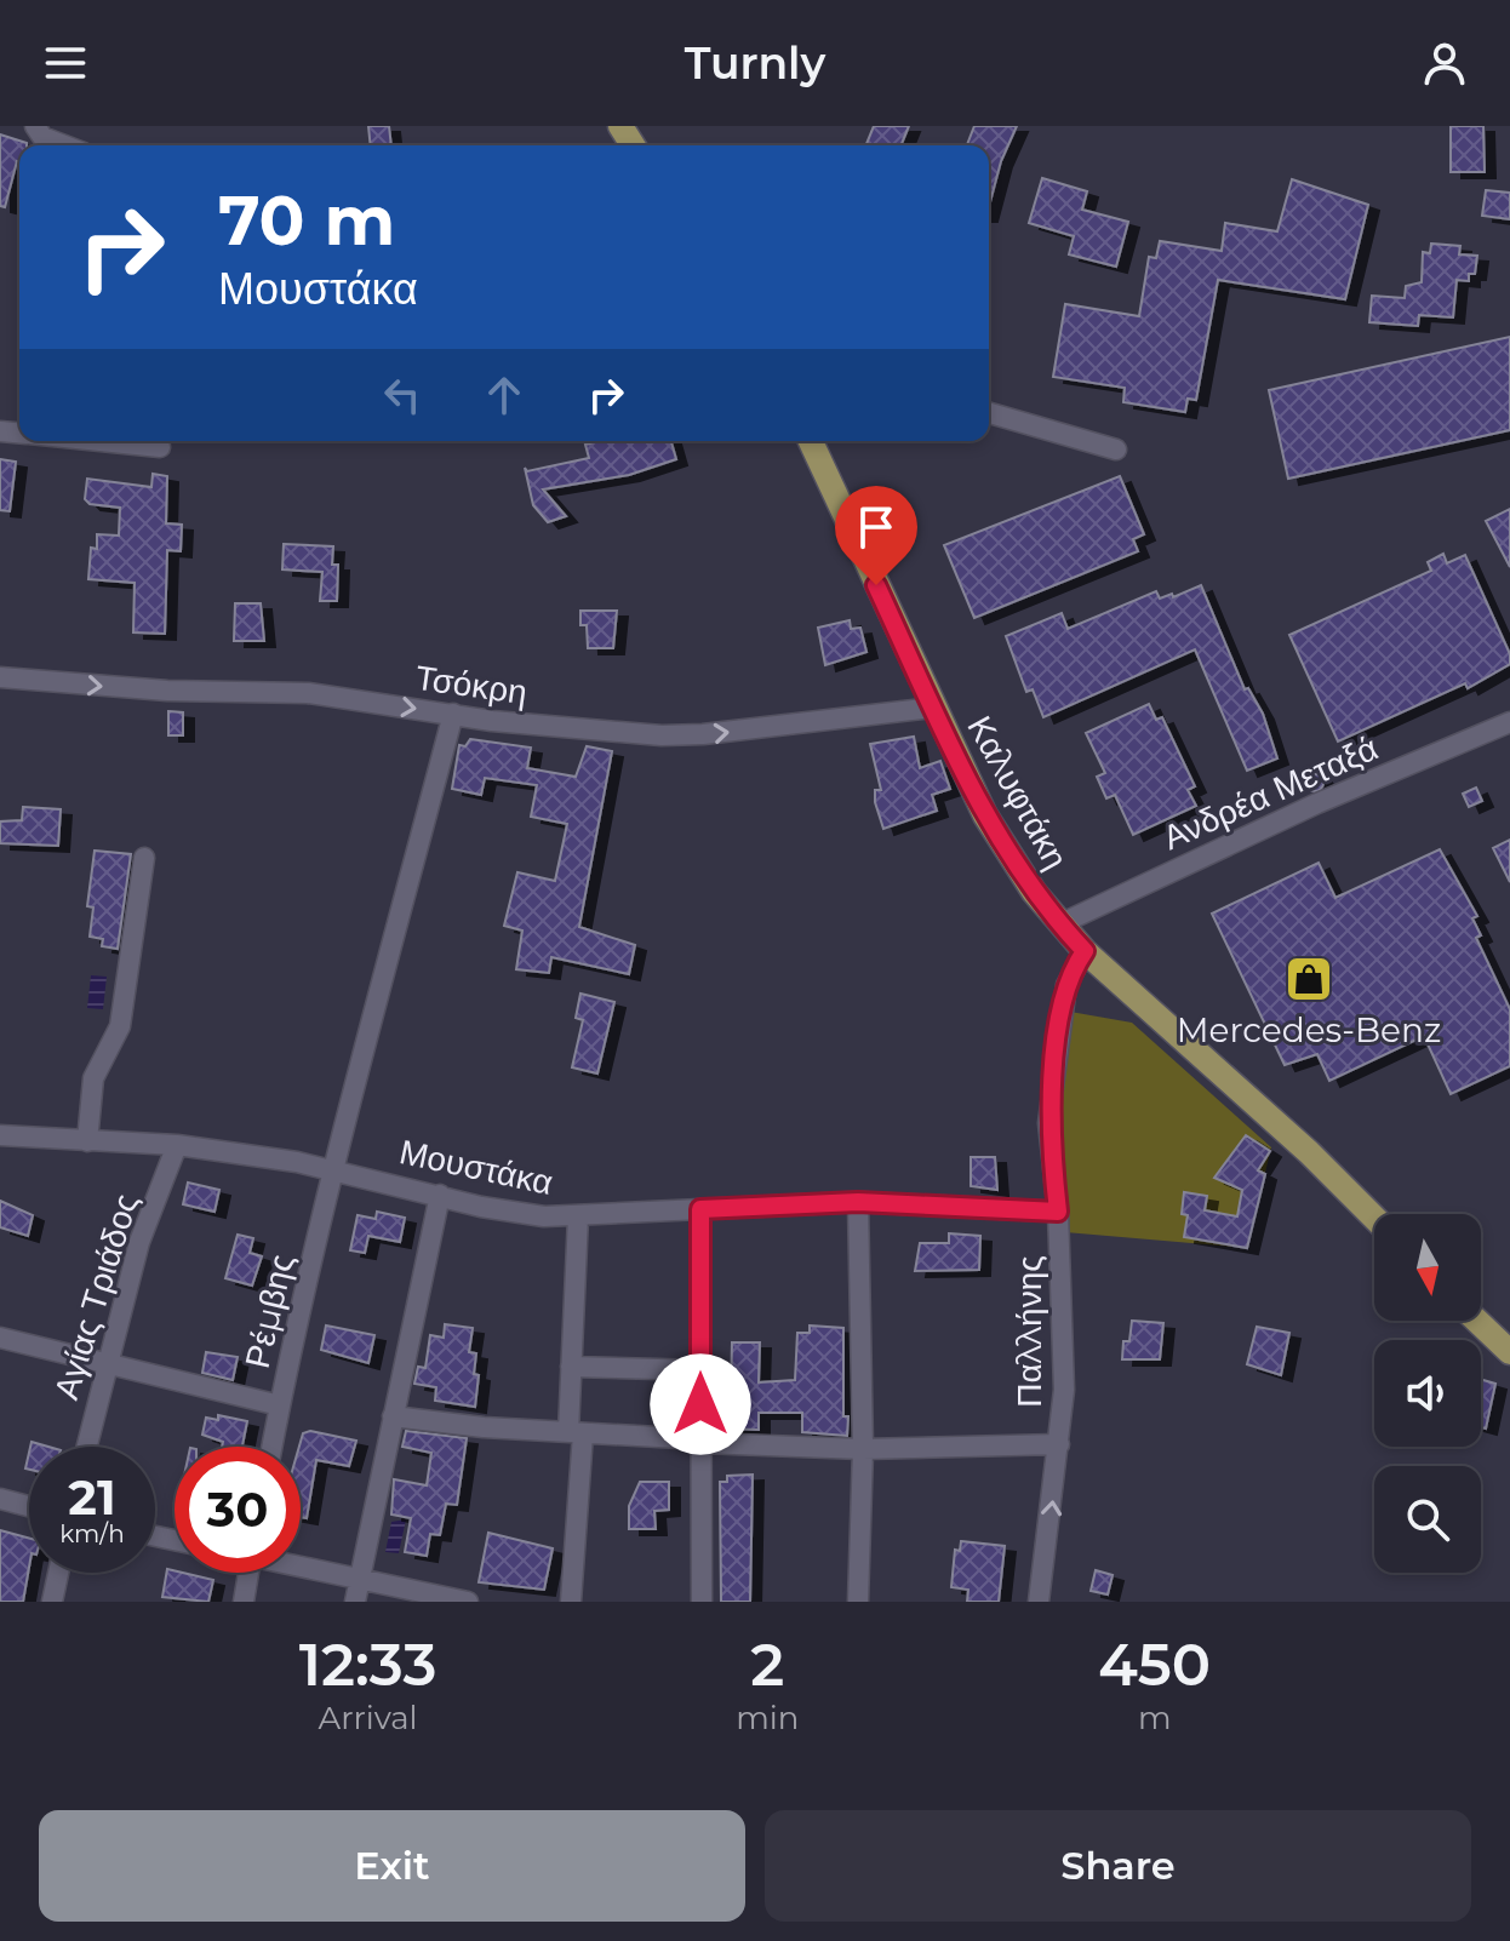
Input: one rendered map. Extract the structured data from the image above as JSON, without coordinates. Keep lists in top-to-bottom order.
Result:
{
  "streets": {
    "main road": ["Καλυφτάκη"],
    "street": [
      "Τσόκρη",
      "Ανδρέα Μεταξά",
      "Μουστάκα",
      "Αγίας Τριάδος",
      "Ρέμβης",
      "Παλλήνης"
    ]
  },
  "crossings": [
    ["Τσόκρη", "Καλυφτάκη"],
    ["Τσόκρη", "Ρέμβης"],
    ["Καλυφτάκη", "Ανδρέα Μεταξά"],
    ["Καλυφτάκη", "Παλλήνης"],
    ["Μουστάκα", "Αγίας Τριάδος"],
    ["Μουστάκα", "Ρέμβης"],
    ["Μουστάκα", "Παλλήνης"]
  ],
  "one_way": ["Τσόκρη"],
  "places": {
    "shop": ["Mercedes-Benz"]
  },
  "north": "bottom",
  "page": {
    "header": "Turnly",
    "turn": ["70 m", "Μουστάκα"],
    "speed": "21 km/h",
    "limit": "30",
    "eta": [
      "12:33",
      "Arrival",
      "2",
      "min",
      "450",
      "m"
    ],
    "buttons": ["Exit", "Share"]
  }
}
